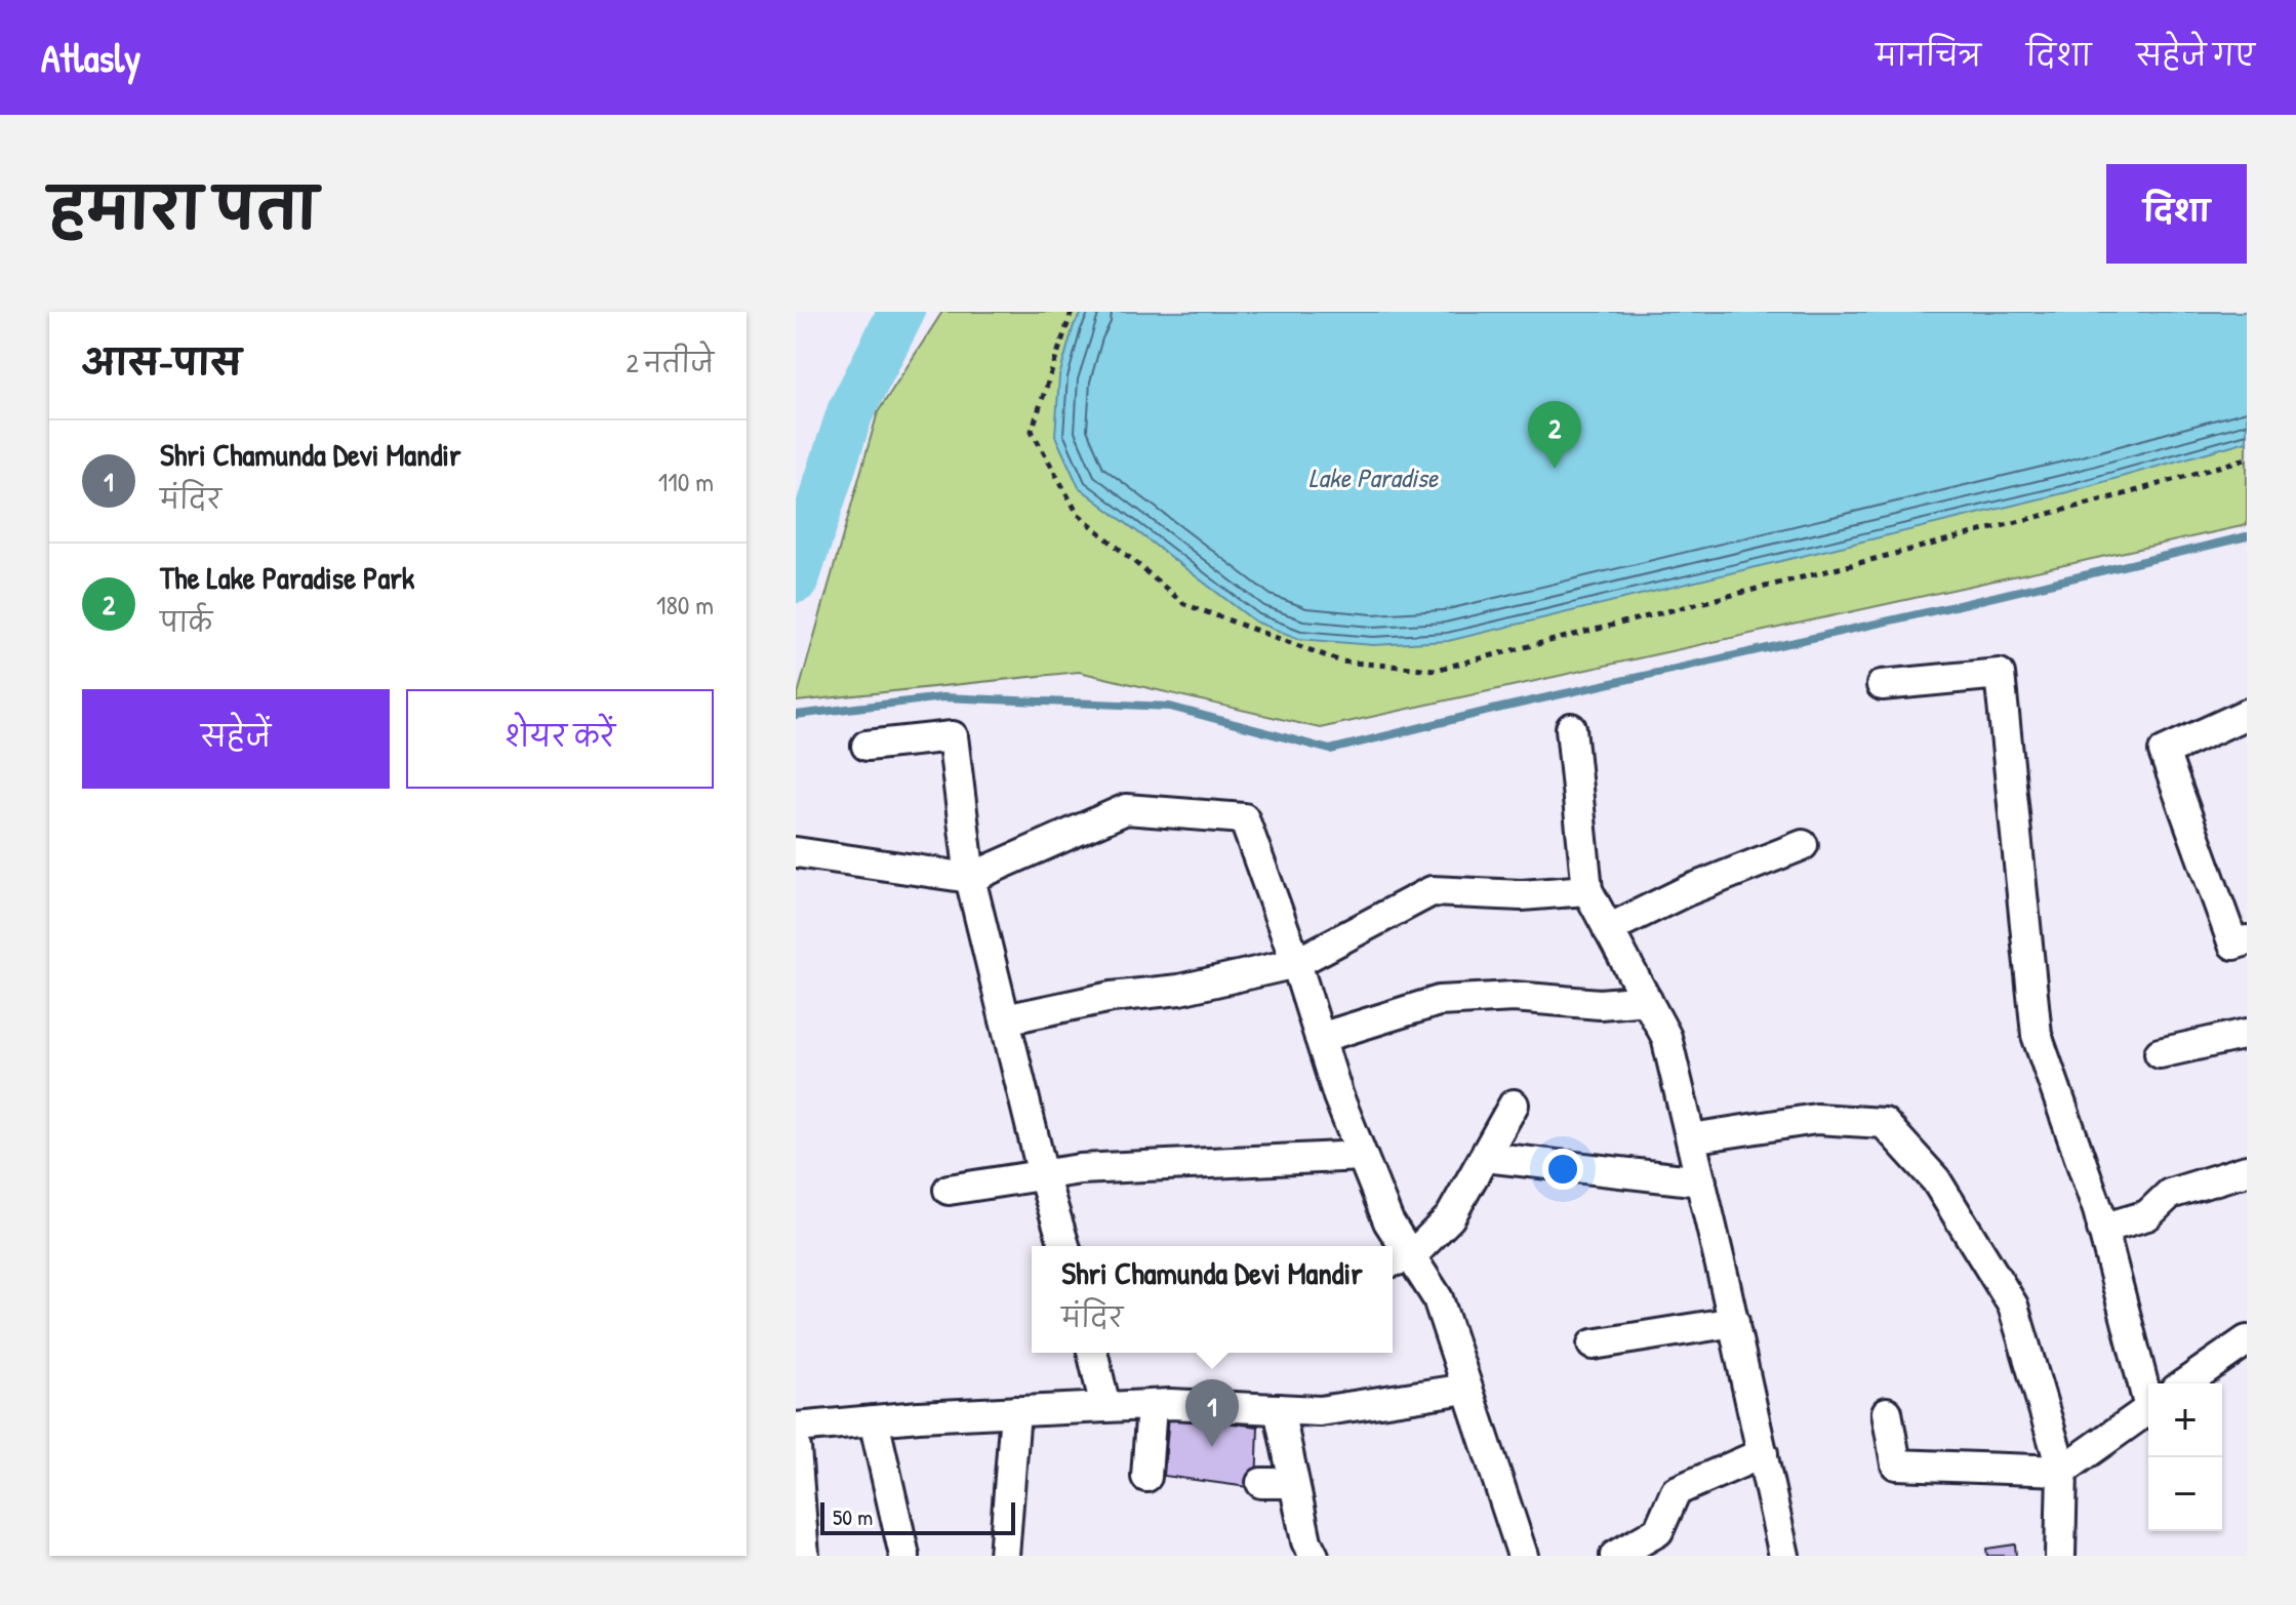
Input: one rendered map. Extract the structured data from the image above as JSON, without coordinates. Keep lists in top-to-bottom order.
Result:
{
  "water": ["Lake Paradise"],
  "scale_bar": "50 m",
  "page": {
    "header": "Atlasly",
    "nav": ["मानचित्र", "दिशा", "सहेजे गए"],
    "title": "हमारा पता",
    "buttons": [
      "दिशा",
      ["सहेजें", "शेयर करें"]
    ],
    "heading": ["आस-पास", "2 नतीजे"],
    "pins": ["2", "1"],
    "list": [
      {
        "mark": "1",
        "name": "Shri Chamunda Devi Mandir",
        "note": "मंदिर",
        "value": "110 m"
      },
      {
        "mark": "2",
        "name": "The Lake Paradise Park",
        "note": "पार्क",
        "value": "180 m"
      }
    ],
    "popup": ["Shri Chamunda Devi Mandir", "मंदिर"],
    "map_buttons": ["+", "−"],
    "scale": "50 m"
  }
}
